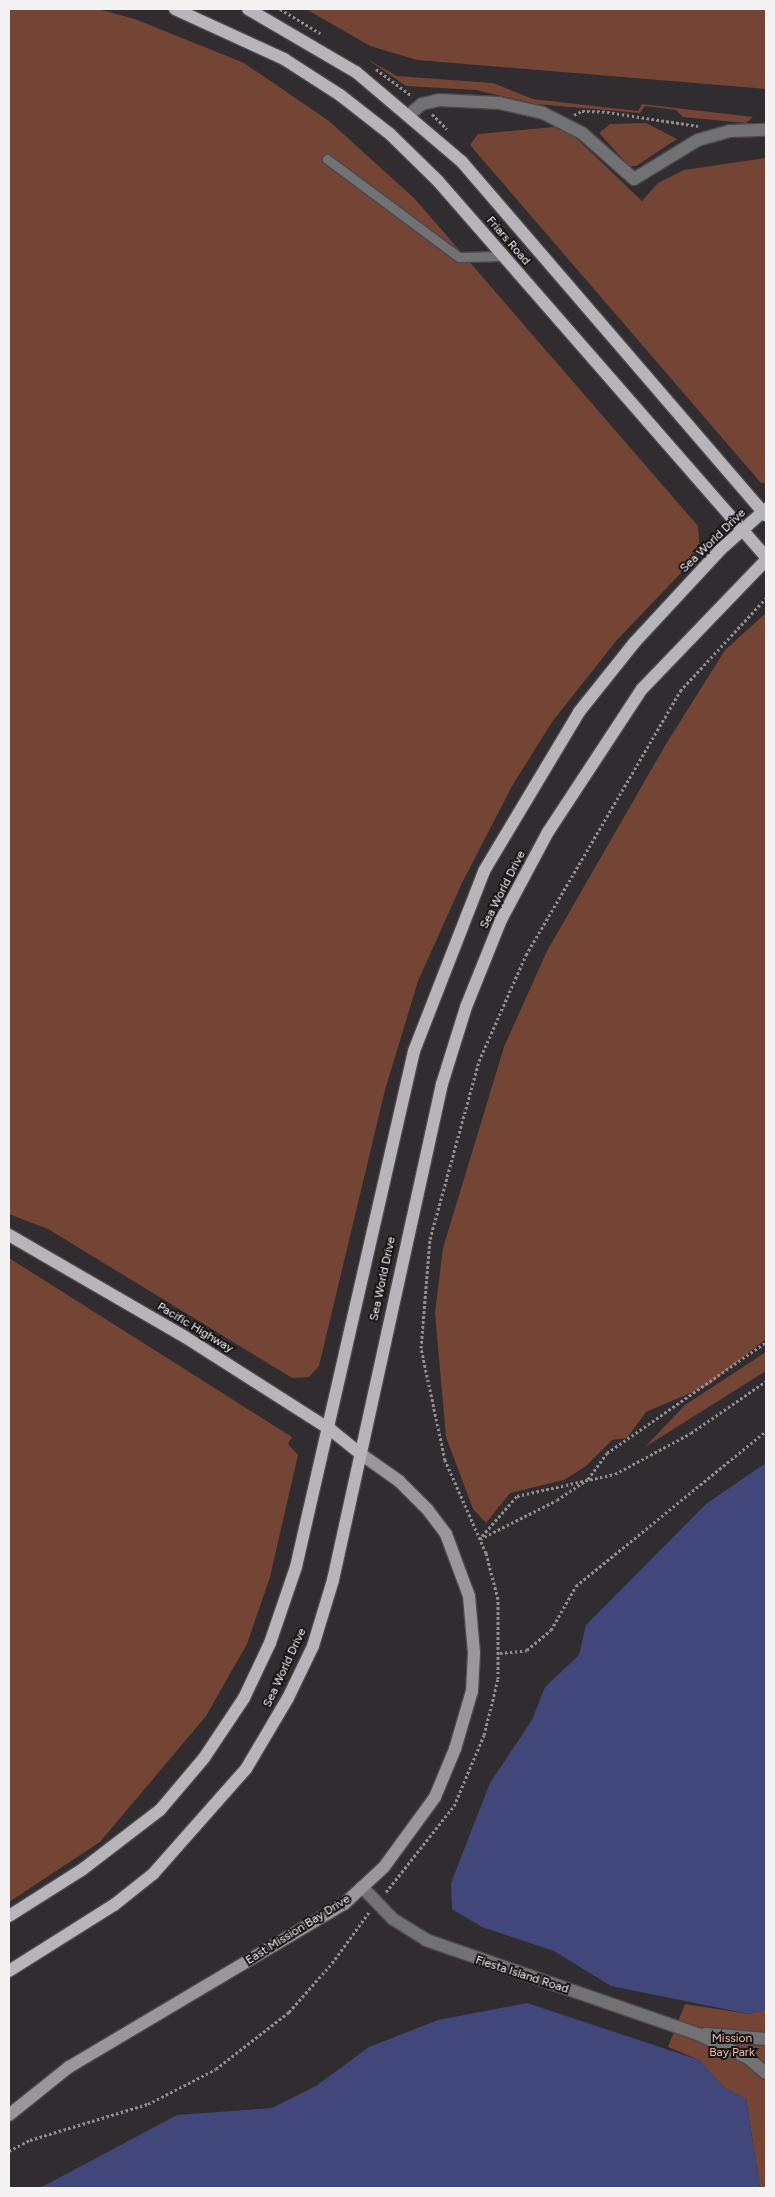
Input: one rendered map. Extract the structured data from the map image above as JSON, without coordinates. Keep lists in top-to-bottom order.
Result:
{
  "streets": {
    "main road": [
      "Friars Road",
      "Sea World Drive",
      "Pacific Highway",
      "East Mission Bay Drive"
    ],
    "street": ["Fiesta Island Road"]
  },
  "crossings": [
    ["Friars Road", "Sea World Drive"],
    ["Sea World Drive", "Pacific Highway"],
    ["Sea World Drive", "East Mission Bay Drive"],
    ["Pacific Highway", "East Mission Bay Drive"],
    ["East Mission Bay Drive", "Fiesta Island Road"]
  ],
  "parks": ["Mission Bay Park"]
}
